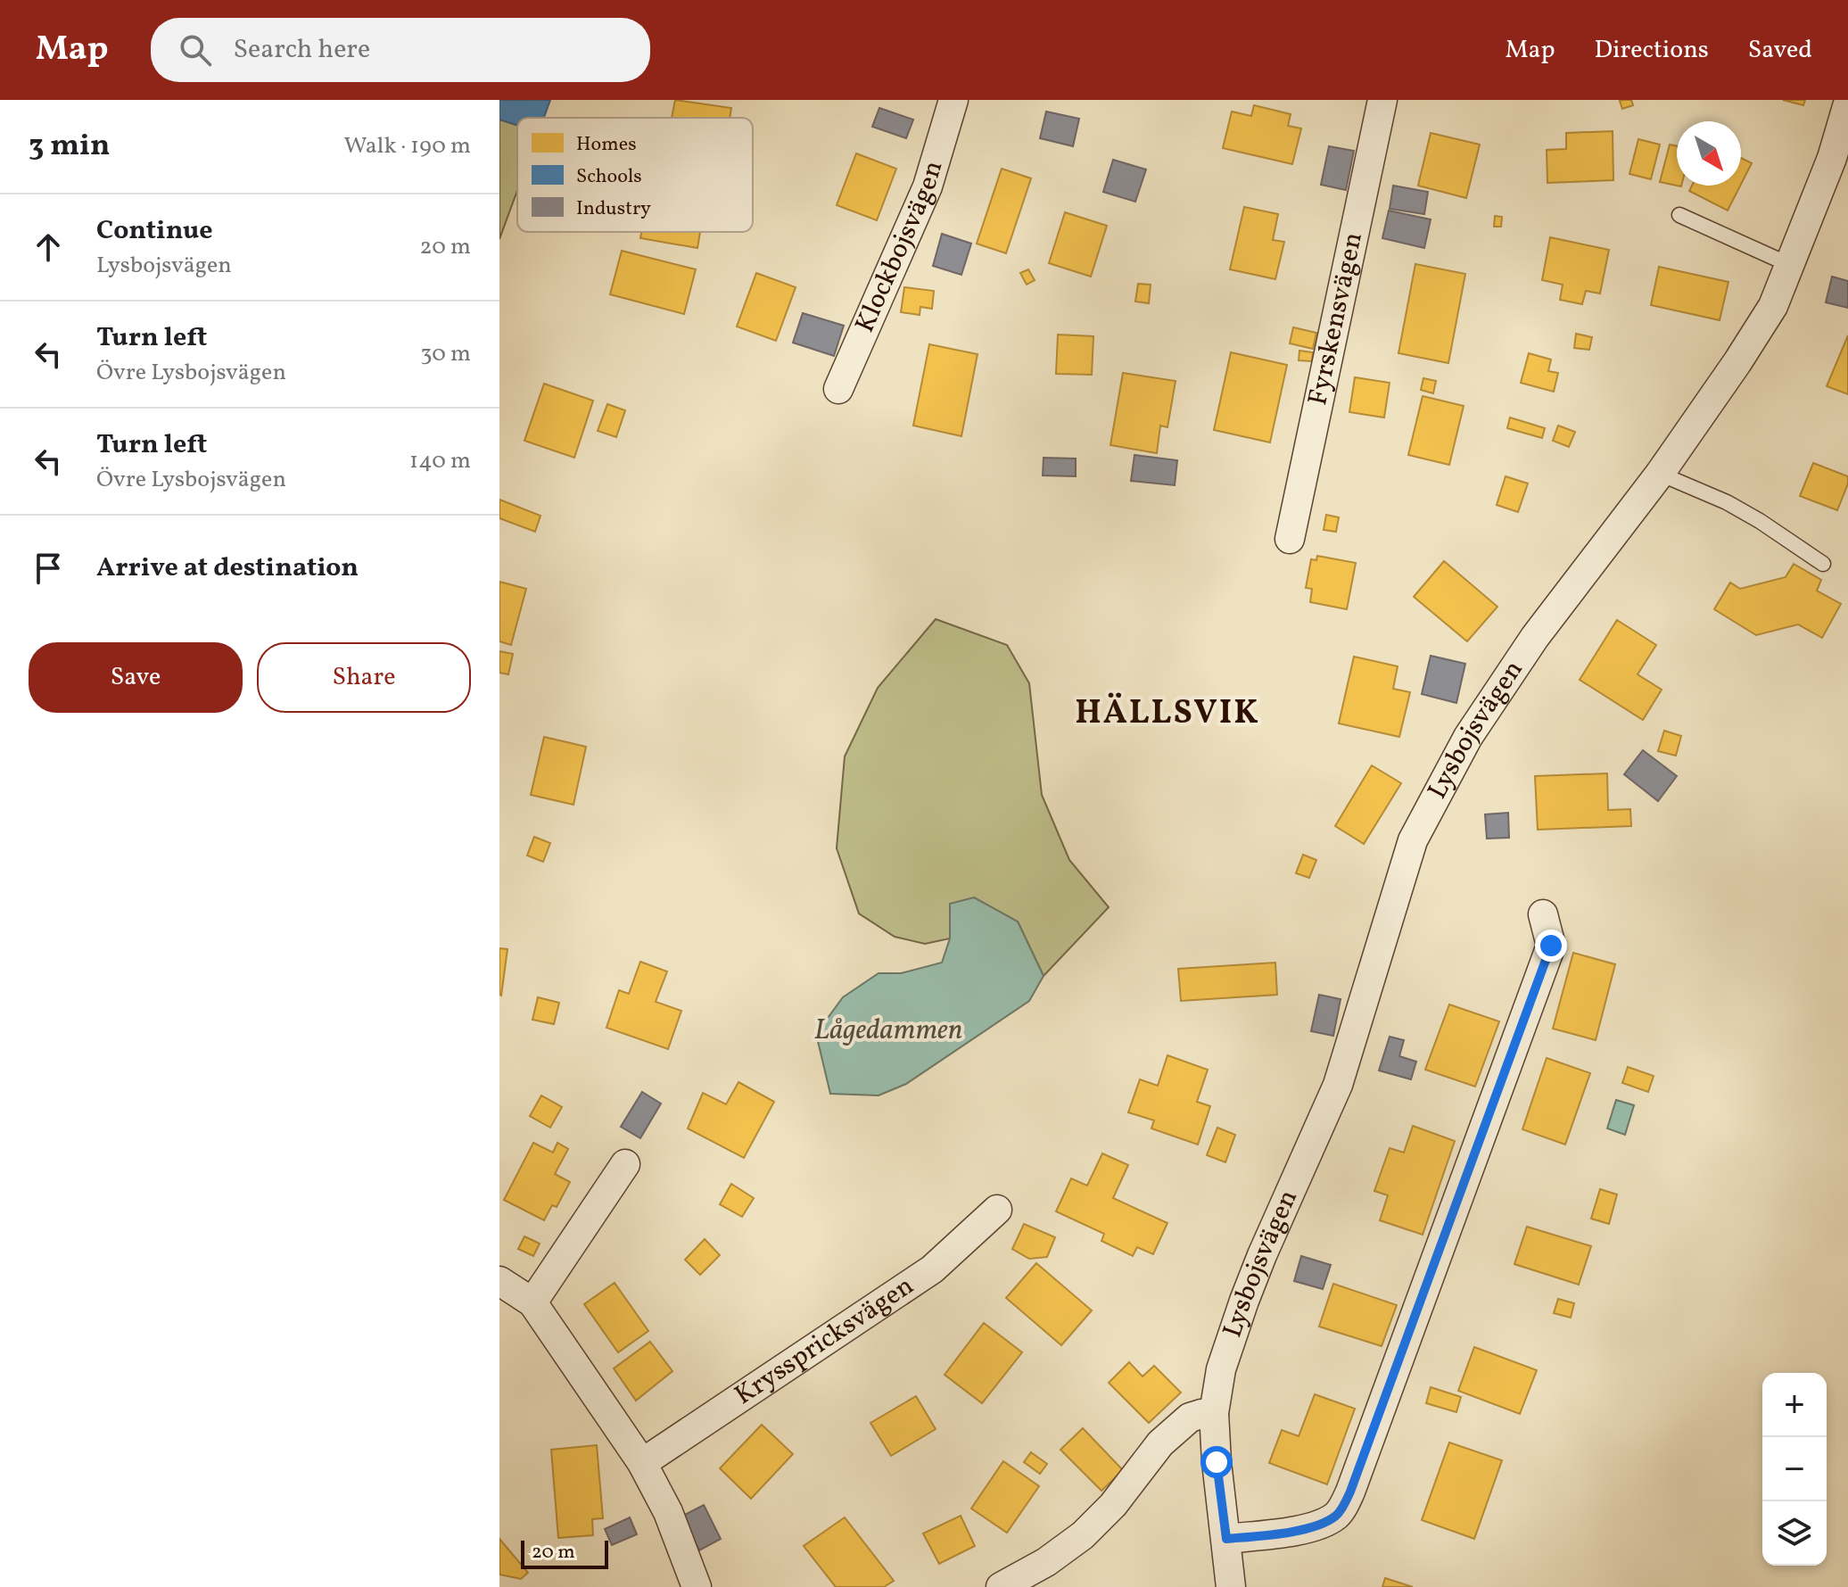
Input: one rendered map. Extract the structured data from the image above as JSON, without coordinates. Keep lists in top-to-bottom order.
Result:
{
  "streets": {
    "street": [
      "Klockbojsvägen",
      "Fyrskensvägen",
      "Lysbojsvägen",
      "Krysspricksvägen"
    ]
  },
  "districts": ["HÄLLSVIK"],
  "water": ["Lågedammen"],
  "legend": ["Homes", "Schools", "Industry"],
  "scale_bar": "20 m",
  "north": "bottom right",
  "page": {
    "header": "Map",
    "search": "Search here",
    "nav": ["Map", "Directions", "Saved"],
    "heading": ["3 min", "Walk · 190 m"],
    "list": [
      ["Continue", "Lysbojsvägen", "20 m"],
      ["Turn left", "Övre Lysbojsvägen", "30 m"],
      ["Turn left", "Övre Lysbojsvägen", "140 m"],
      "Arrive at destination"
    ],
    "buttons": ["Save", "Share"],
    "map_buttons": ["+", "−"],
    "scale": "20 m"
  }
}
